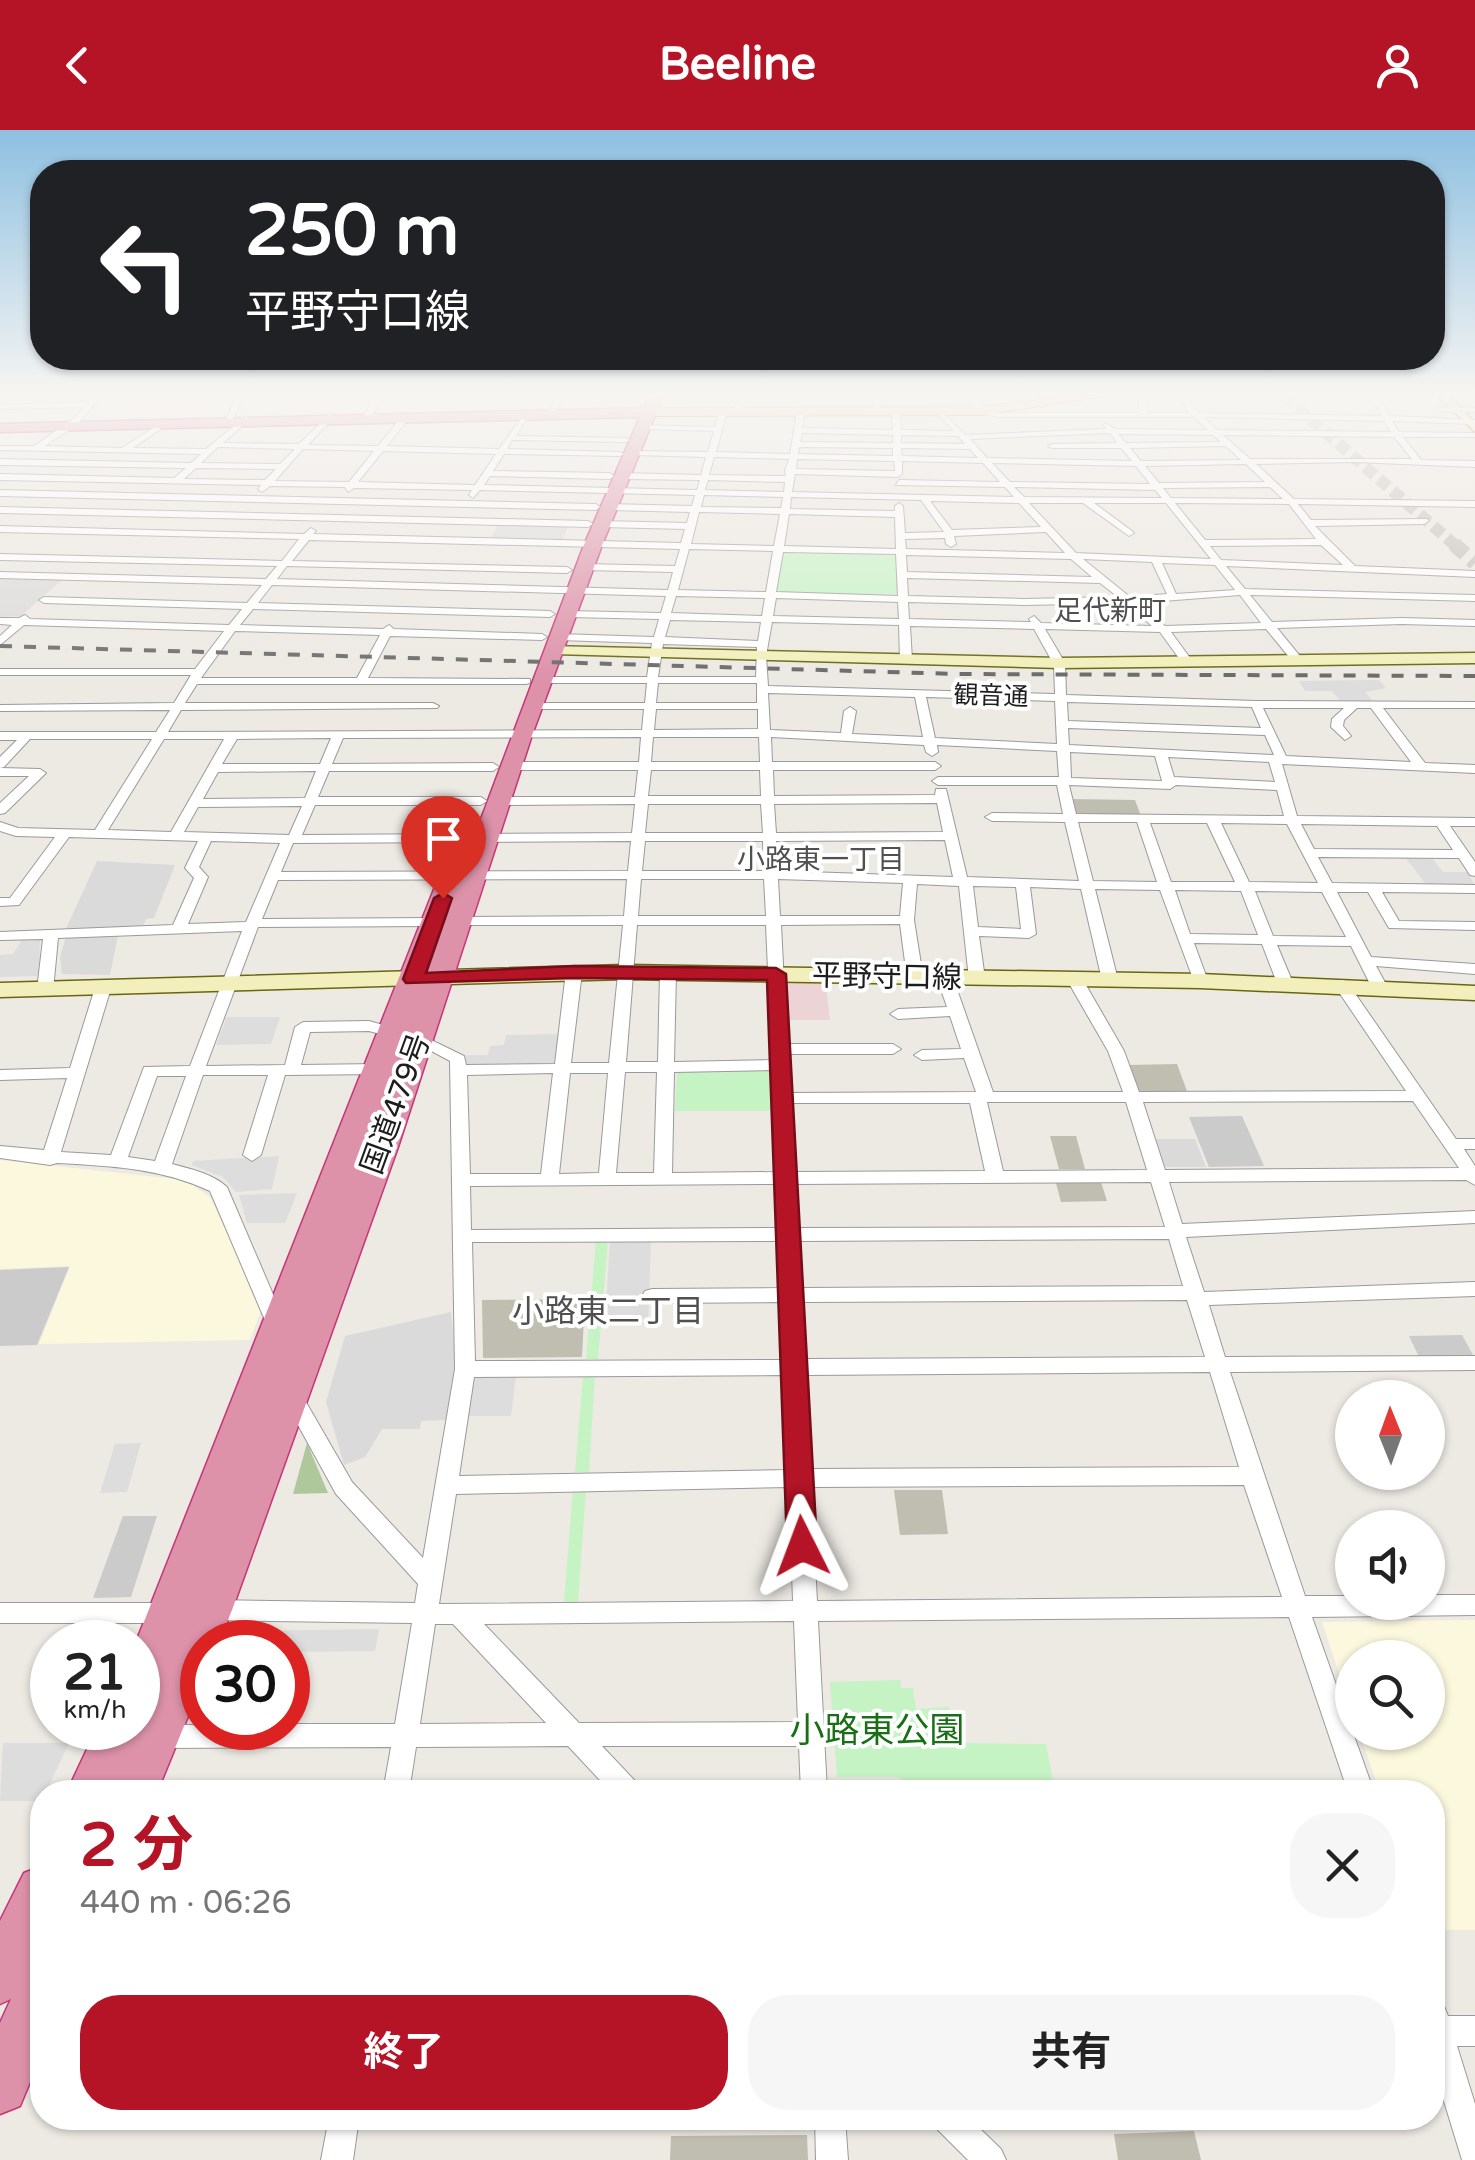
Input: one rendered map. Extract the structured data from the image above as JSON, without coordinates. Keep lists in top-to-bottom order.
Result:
{
  "streets": {
    "highway": ["国道479号"],
    "street": ["観音通", "平野守口線"]
  },
  "crossings": [
    ["平野守口線", "国道479号"]
  ],
  "districts": ["足代新町", "小路東一丁目", "小路東二丁目"],
  "parks": ["小路東公園"],
  "north": "top",
  "page": {
    "header": "Beeline",
    "turn": ["250 m", "平野守口線"],
    "speed": "21 km/h",
    "limit": "30",
    "heading": ["2 分", "440 m · 06:26"],
    "buttons": ["終了", "共有"]
  }
}
